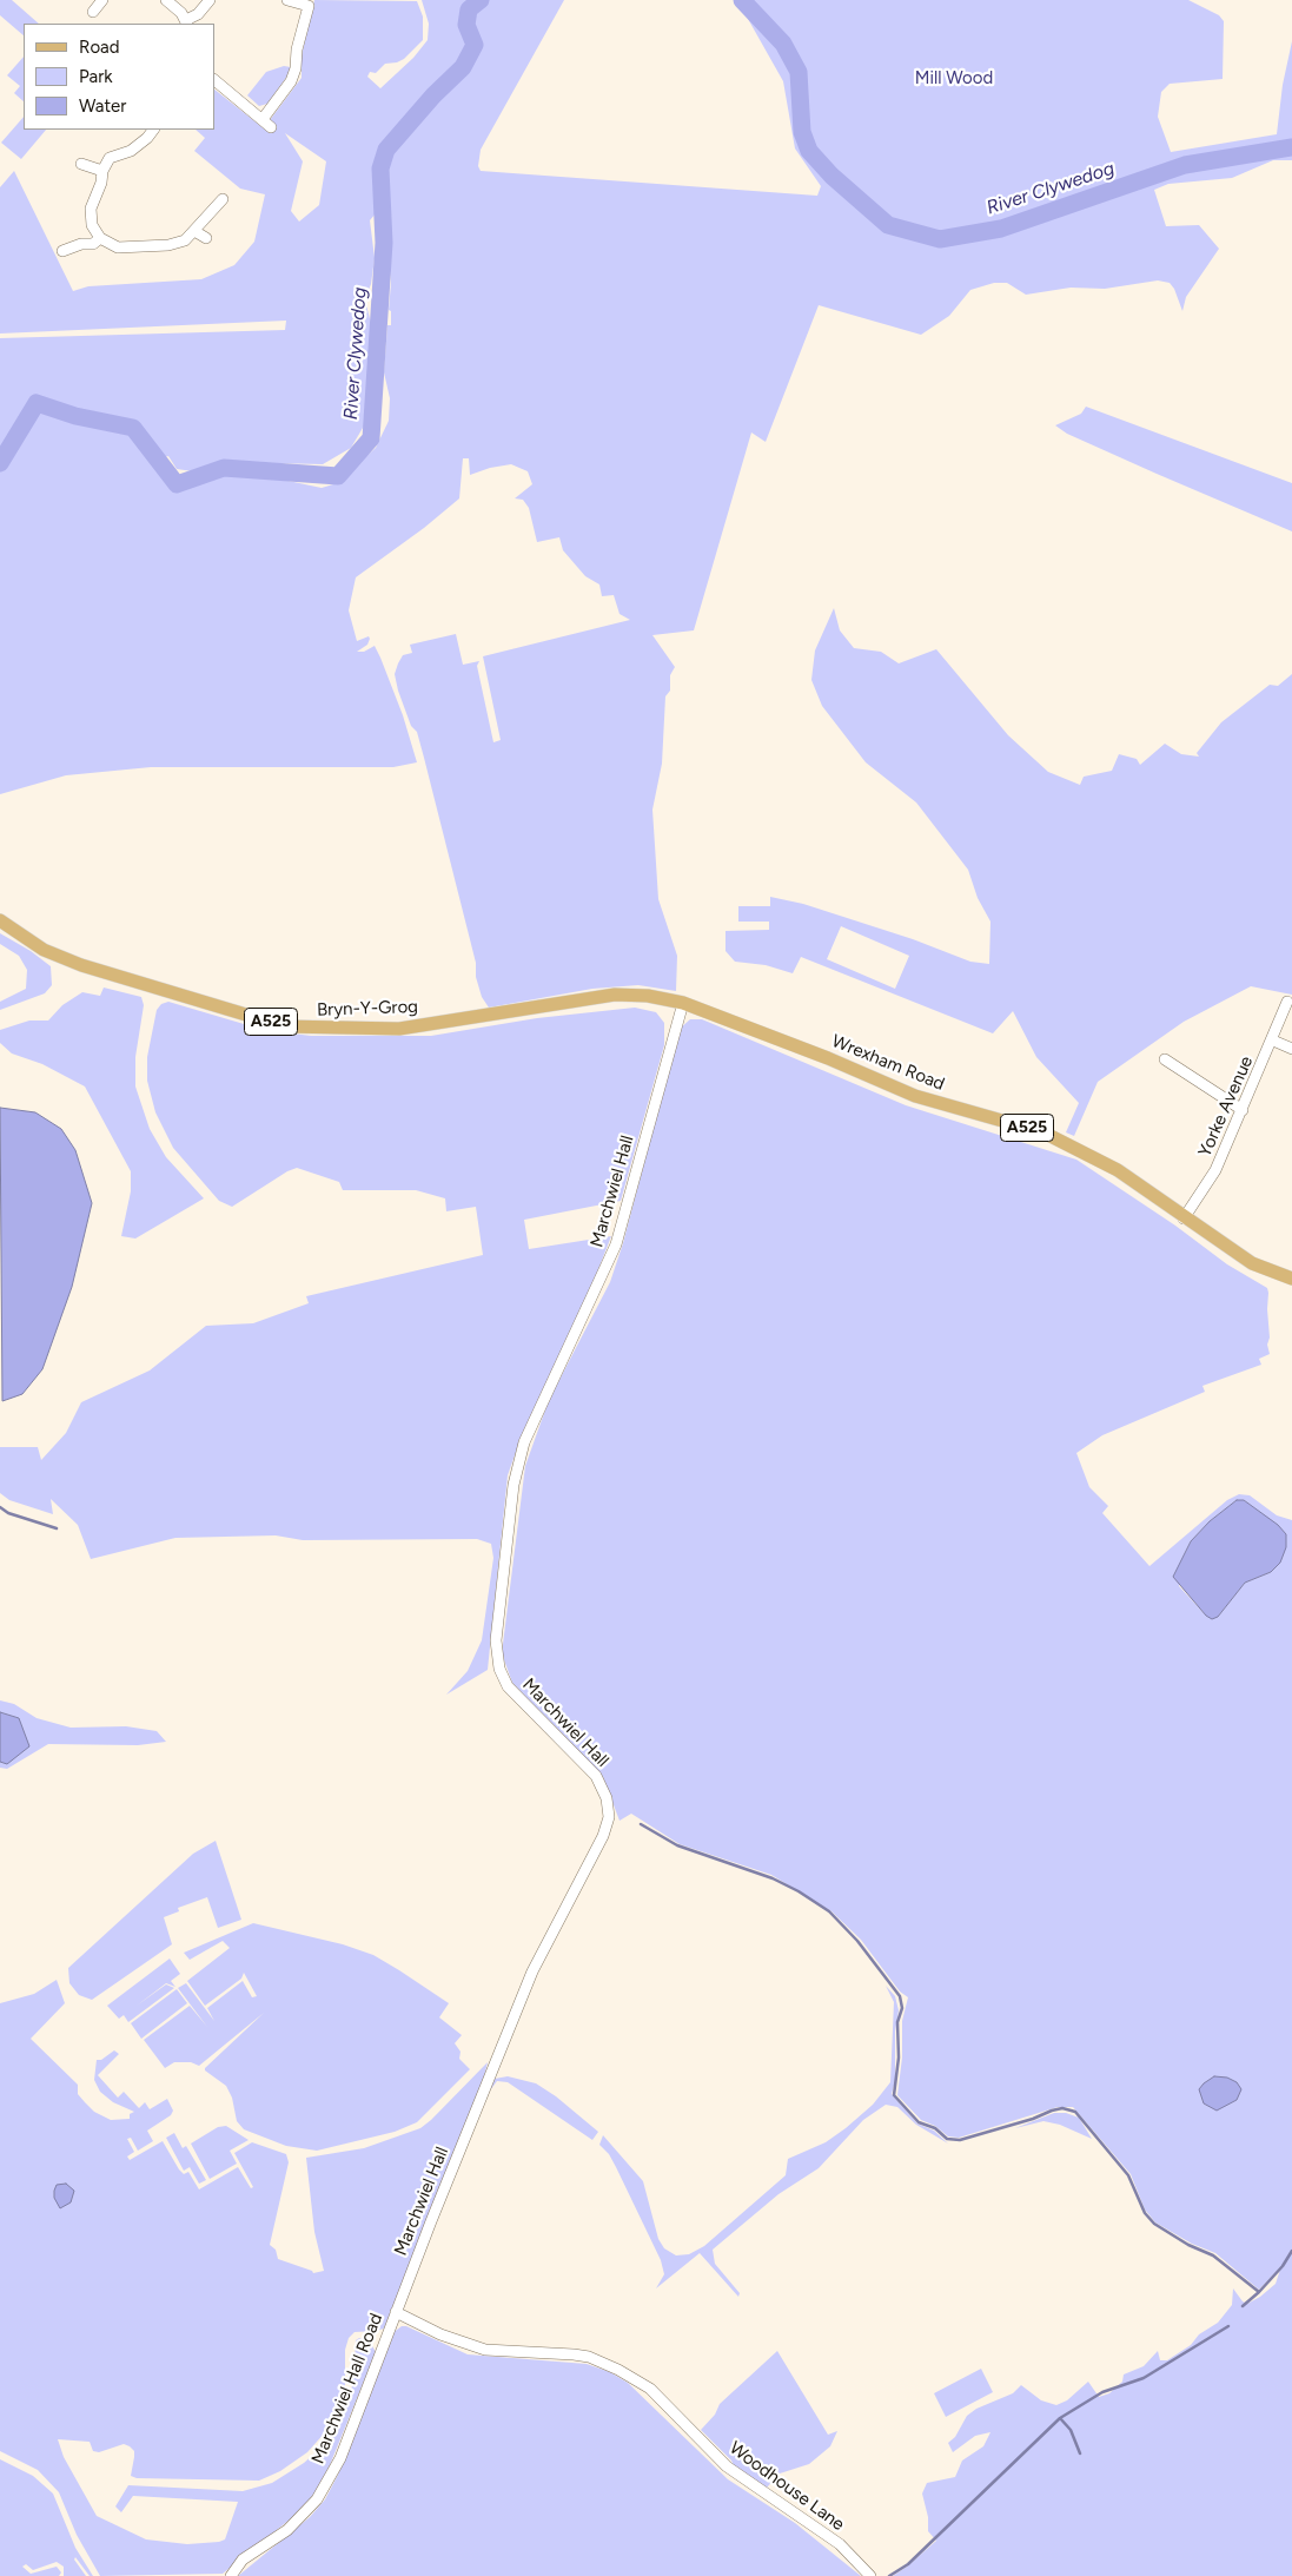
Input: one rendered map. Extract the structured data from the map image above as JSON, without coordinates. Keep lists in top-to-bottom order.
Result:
{
  "streets": {
    "main road": ["Bryn-Y-Grog", "A525", "Wrexham Road"],
    "street": [
      "Yorke Avenue",
      "Marchwiel Hall",
      "Marchwiel Hall Road",
      "Woodhouse Lane"
    ]
  },
  "crossings": [
    ["Bryn-Y-Grog", "Wrexham Road"],
    ["Bryn-Y-Grog", "Marchwiel Hall"],
    ["Wrexham Road", "Yorke Avenue"],
    ["Wrexham Road", "Marchwiel Hall"],
    ["Marchwiel Hall", "Marchwiel Hall Road"],
    ["Marchwiel Hall", "Woodhouse Lane"],
    ["Marchwiel Hall Road", "Woodhouse Lane"]
  ],
  "water": ["River Clywedog"],
  "parks": ["Mill Wood"],
  "legend": ["Road", "Park", "Water"]
}
